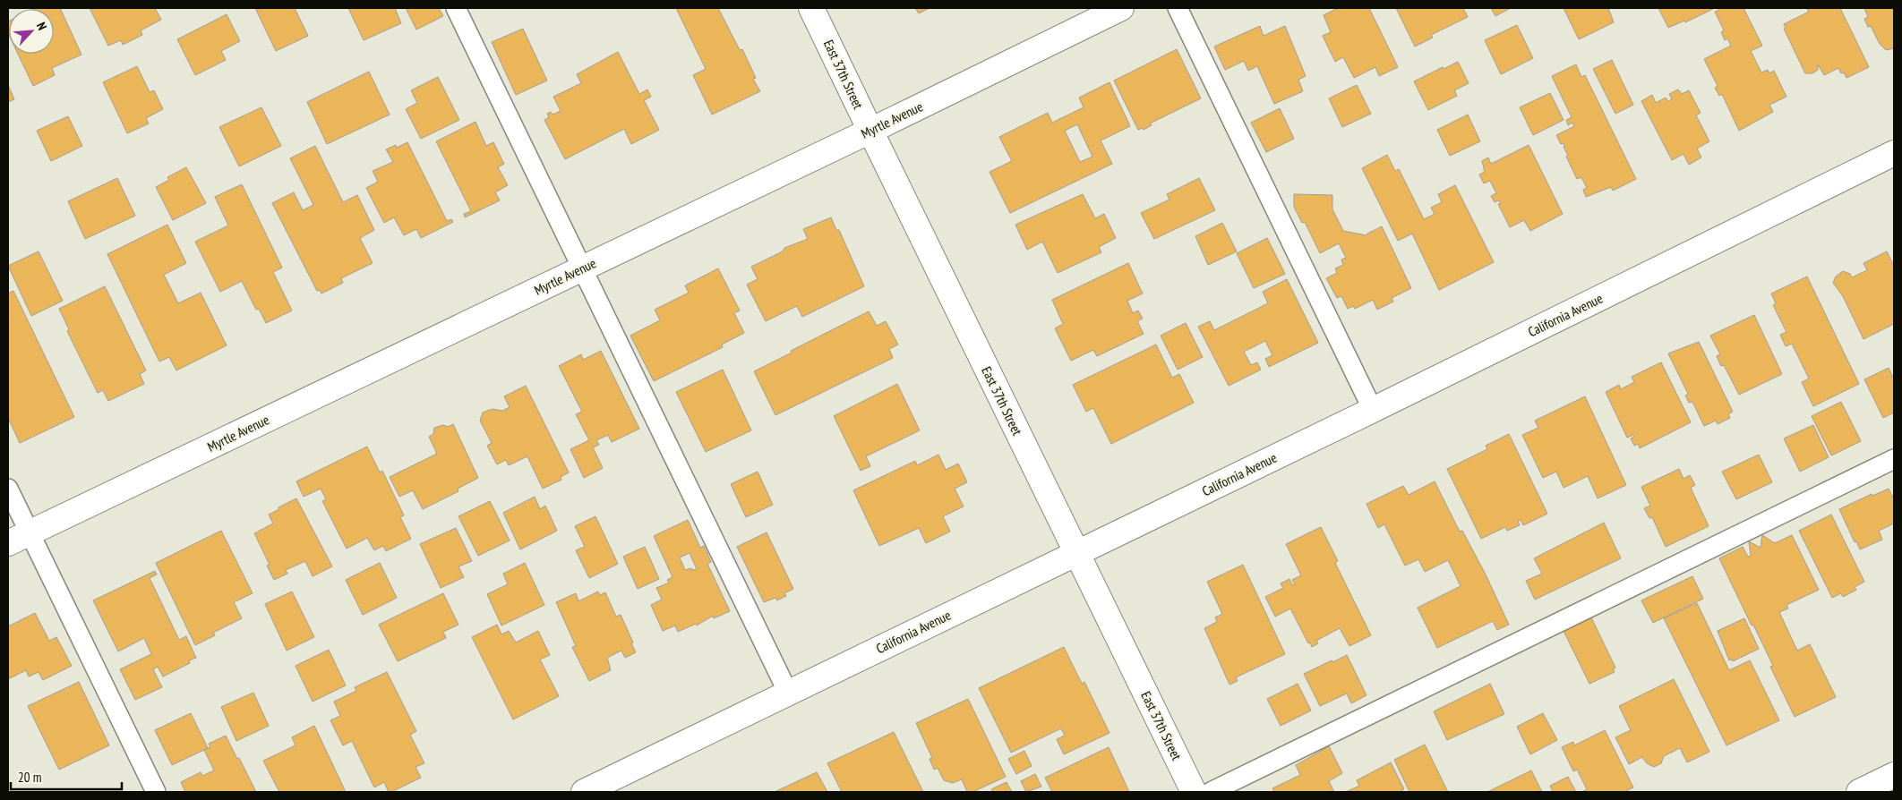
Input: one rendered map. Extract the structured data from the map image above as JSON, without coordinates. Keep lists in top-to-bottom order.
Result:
{
  "streets": {
    "street": ["East 37th Street", "Myrtle Avenue", "California Avenue"]
  },
  "crossings": [
    ["East 37th Street", "Myrtle Avenue"],
    ["East 37th Street", "California Avenue"]
  ],
  "scale_bar": "20 m",
  "north": "top right"
}
